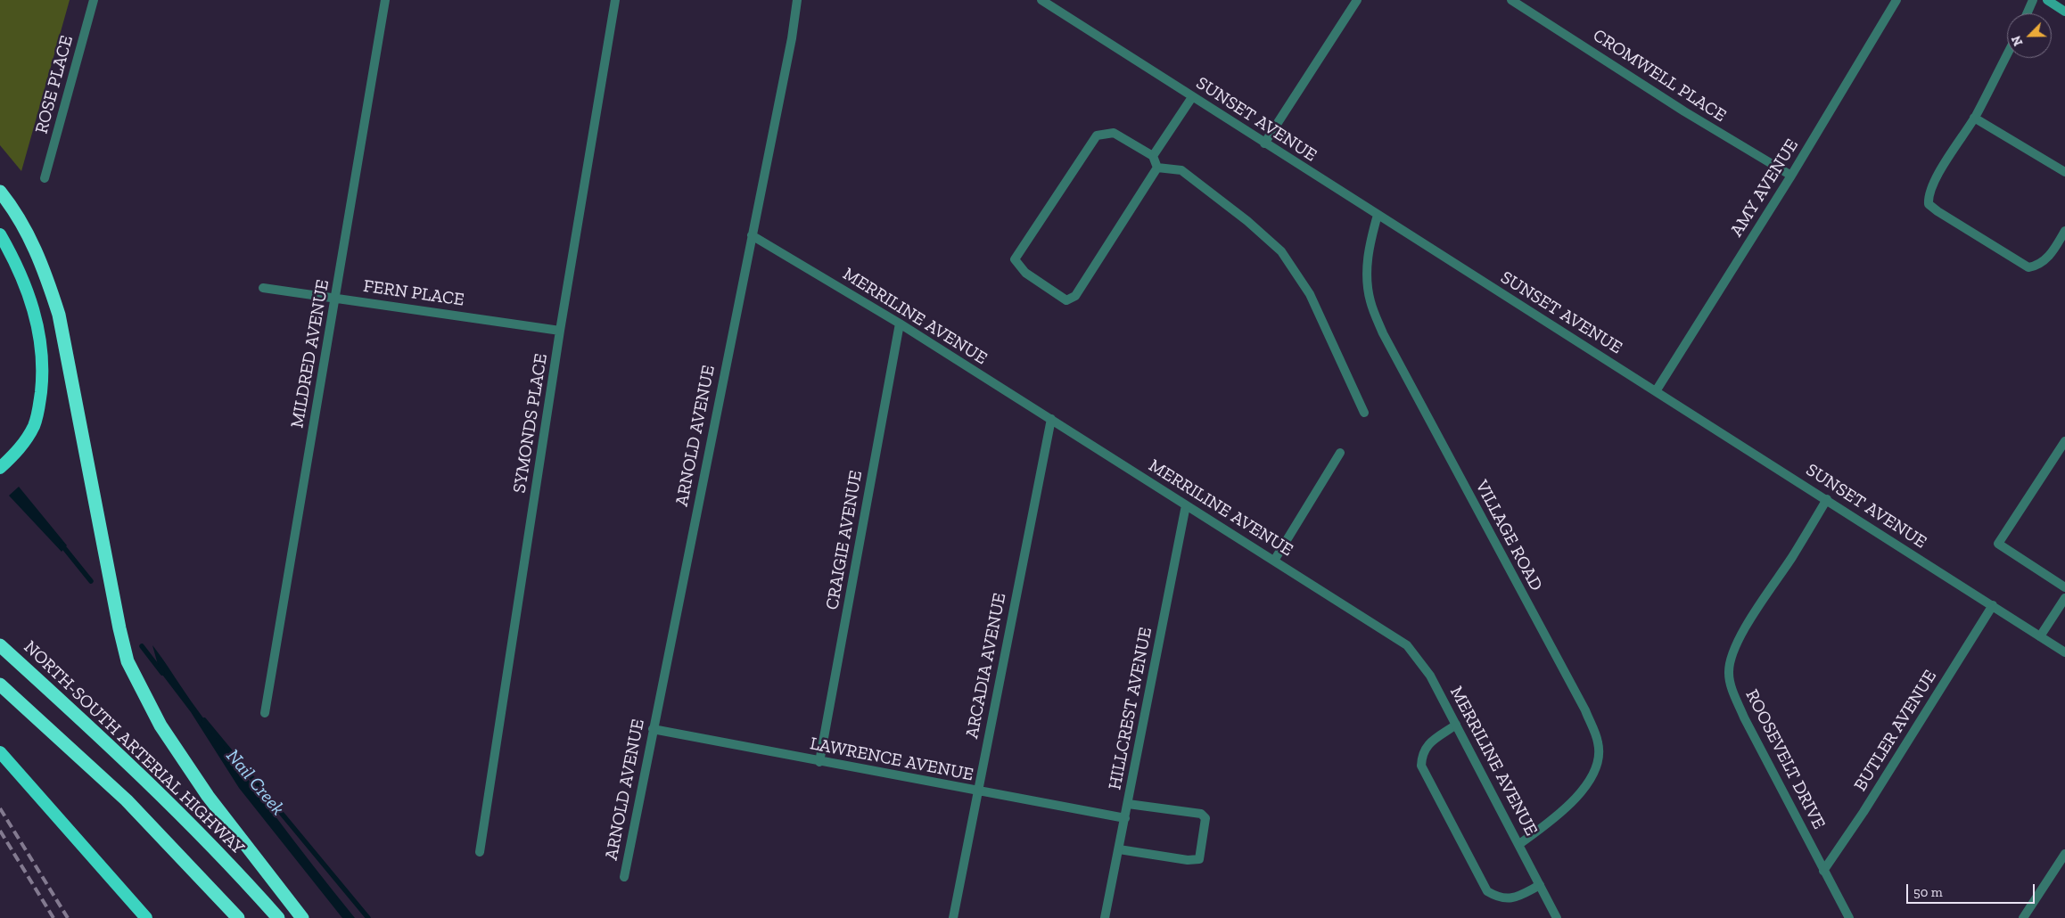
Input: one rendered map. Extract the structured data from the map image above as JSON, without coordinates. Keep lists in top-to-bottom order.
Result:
{
  "streets": {
    "highway": ["NORTH-SOUTH ARTERIAL HIGHWAY"],
    "street": [
      "CROMWELL PLACE",
      "ROSE PLACE",
      "SUNSET AVENUE",
      "AMY AVENUE",
      "FERN PLACE",
      "MERRILINE AVENUE",
      "MILDRED AVENUE",
      "SYMONDS PLACE",
      "ARNOLD AVENUE",
      "VILLAGE ROAD",
      "CRAIGIE AVENUE",
      "ARCADIA AVENUE",
      "HILLCREST AVENUE",
      "BUTLER AVENUE",
      "LAWRENCE AVENUE",
      "ROOSEVELT DRIVE"
    ]
  },
  "crossings": [
    ["CROMWELL PLACE", "AMY AVENUE"],
    ["SUNSET AVENUE", "AMY AVENUE"],
    ["SUNSET AVENUE", "VILLAGE ROAD"],
    ["SUNSET AVENUE", "BUTLER AVENUE"],
    ["SUNSET AVENUE", "ROOSEVELT DRIVE"],
    ["FERN PLACE", "MILDRED AVENUE"],
    ["FERN PLACE", "SYMONDS PLACE"],
    ["MERRILINE AVENUE", "ARNOLD AVENUE"],
    ["MERRILINE AVENUE", "VILLAGE ROAD"],
    ["MERRILINE AVENUE", "CRAIGIE AVENUE"],
    ["MERRILINE AVENUE", "ARCADIA AVENUE"],
    ["MERRILINE AVENUE", "HILLCREST AVENUE"],
    ["ARNOLD AVENUE", "LAWRENCE AVENUE"],
    ["CRAIGIE AVENUE", "LAWRENCE AVENUE"],
    ["ARCADIA AVENUE", "LAWRENCE AVENUE"],
    ["HILLCREST AVENUE", "LAWRENCE AVENUE"],
    ["BUTLER AVENUE", "ROOSEVELT DRIVE"]
  ],
  "water": ["Nail Creek"],
  "scale_bar": "50 m",
  "north": "bottom left"
}
